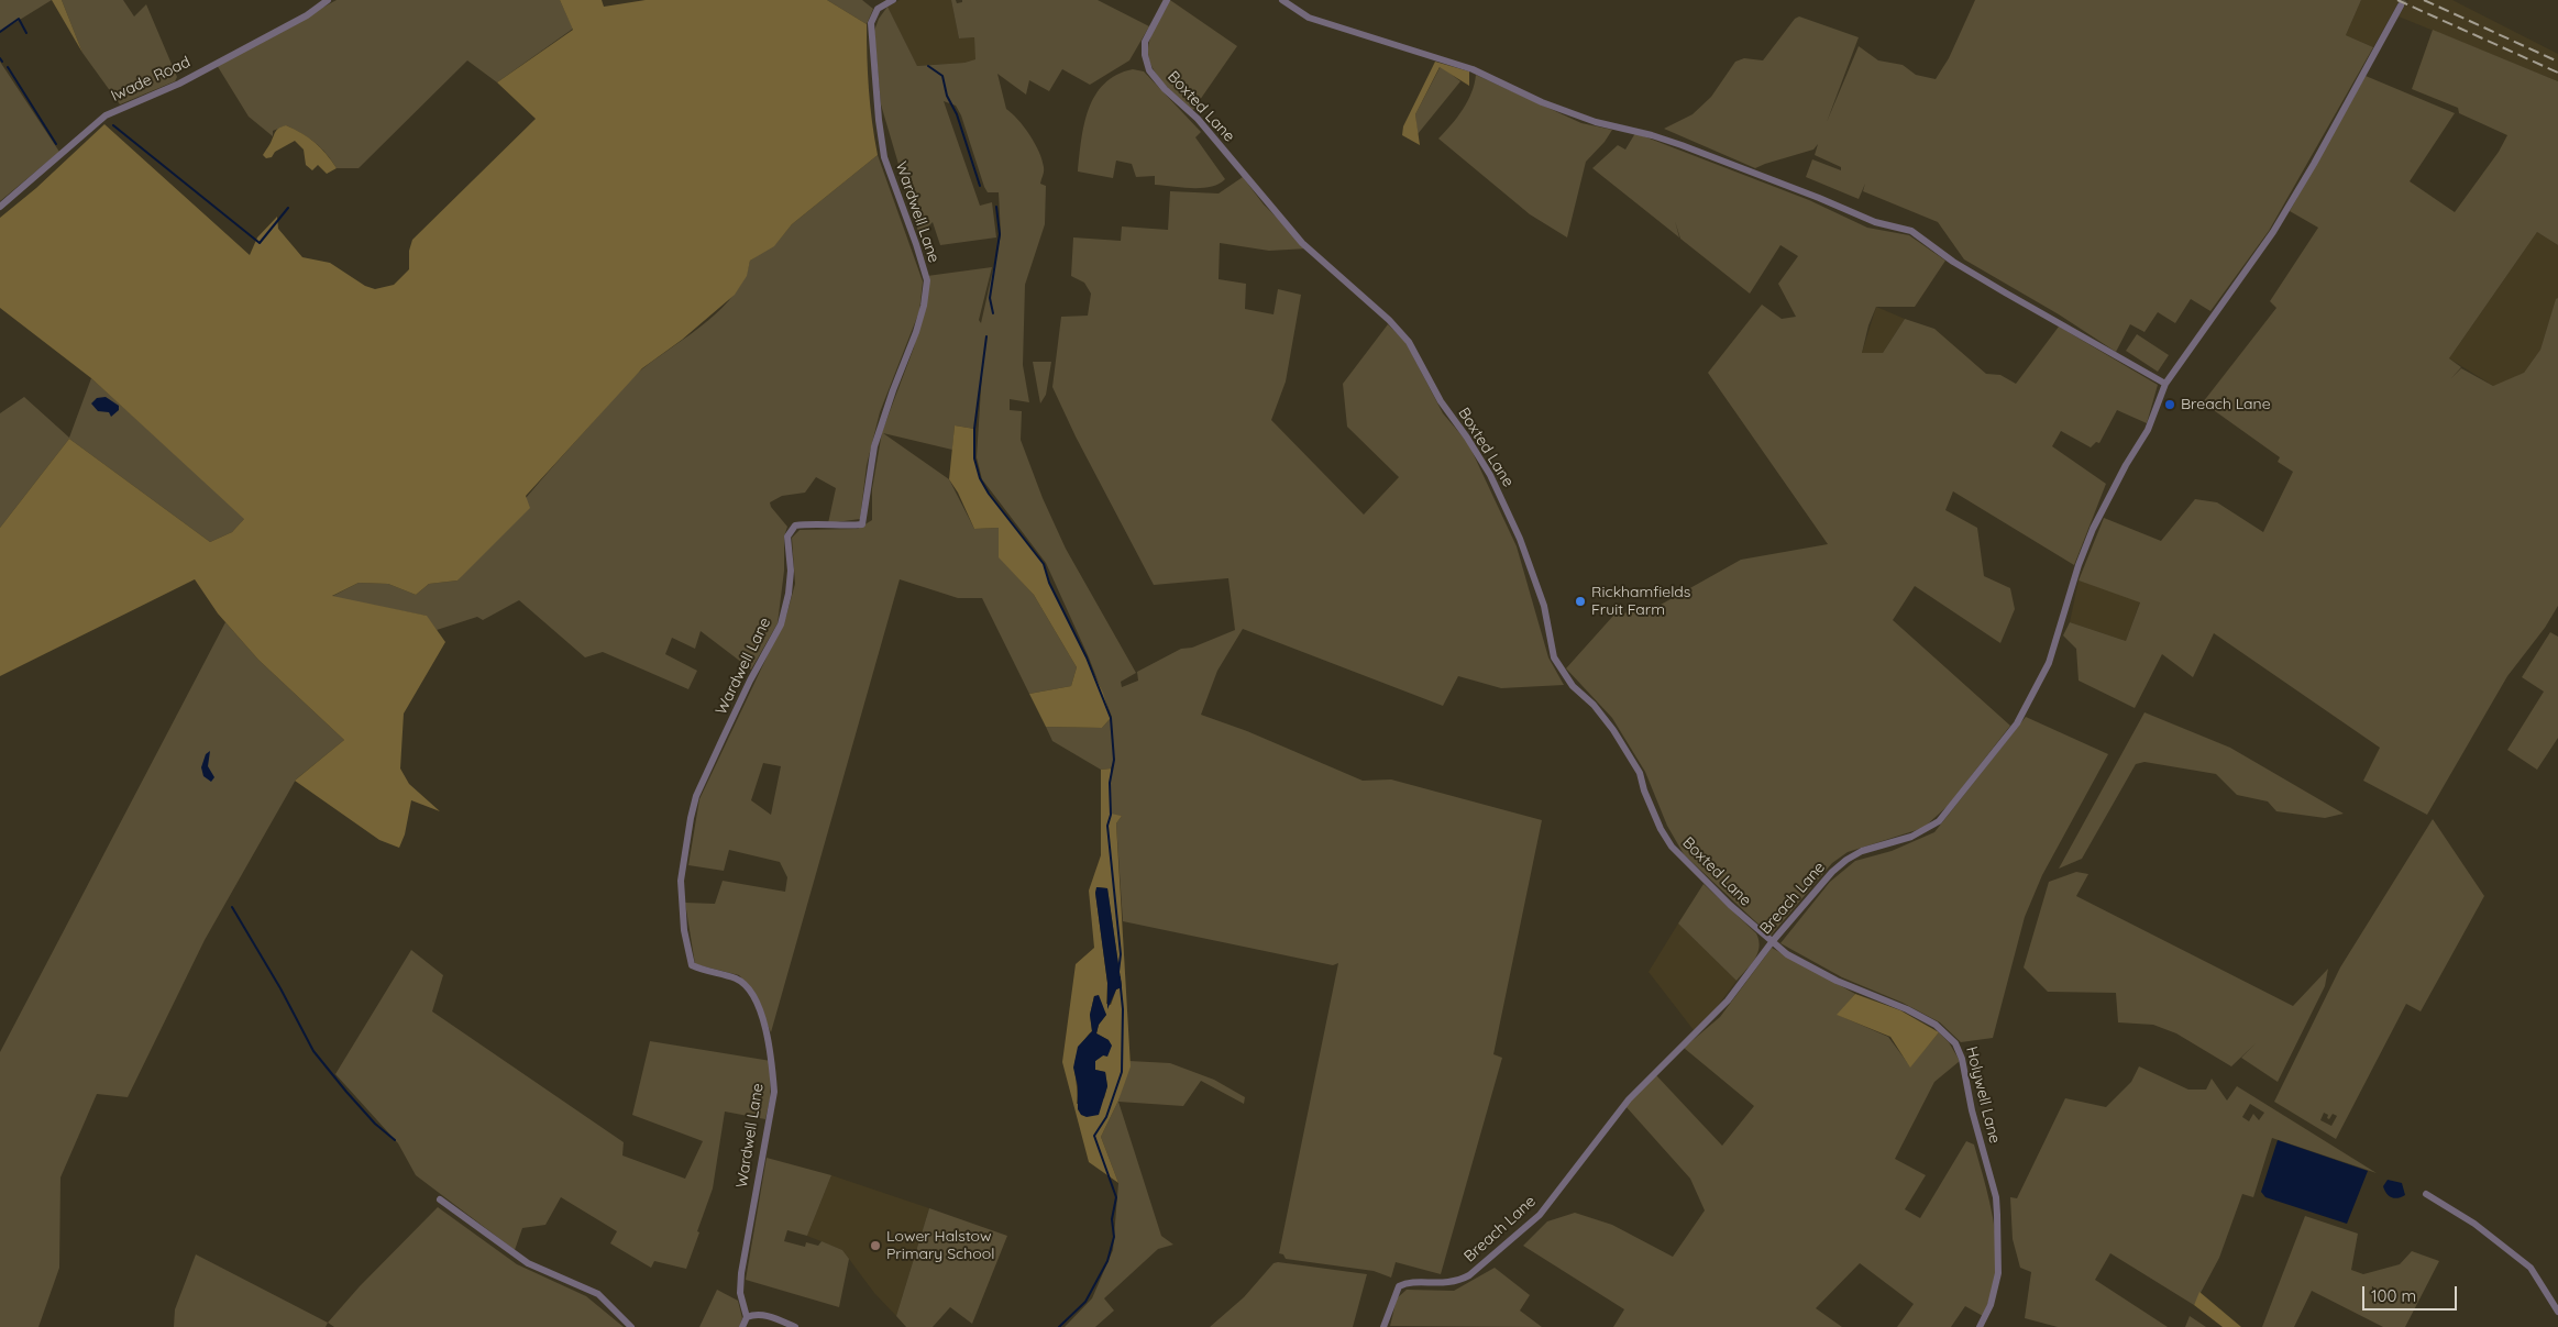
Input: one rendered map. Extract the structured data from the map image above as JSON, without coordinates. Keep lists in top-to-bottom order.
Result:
{
  "streets": {
    "street": [
      "Iwade Road",
      "Boxted Lane",
      "Wardwell Lane",
      "Breach Lane",
      "Holywell Lane"
    ]
  },
  "crossings": [
    ["Boxted Lane", "Breach Lane"],
    ["Boxted Lane", "Holywell Lane"],
    ["Breach Lane", "Holywell Lane"]
  ],
  "places": ["Breach Lane", "Rickhamfields Fruit Farm", "Lower Halstow Primary School"],
  "scale_bar": "100 m"
}
